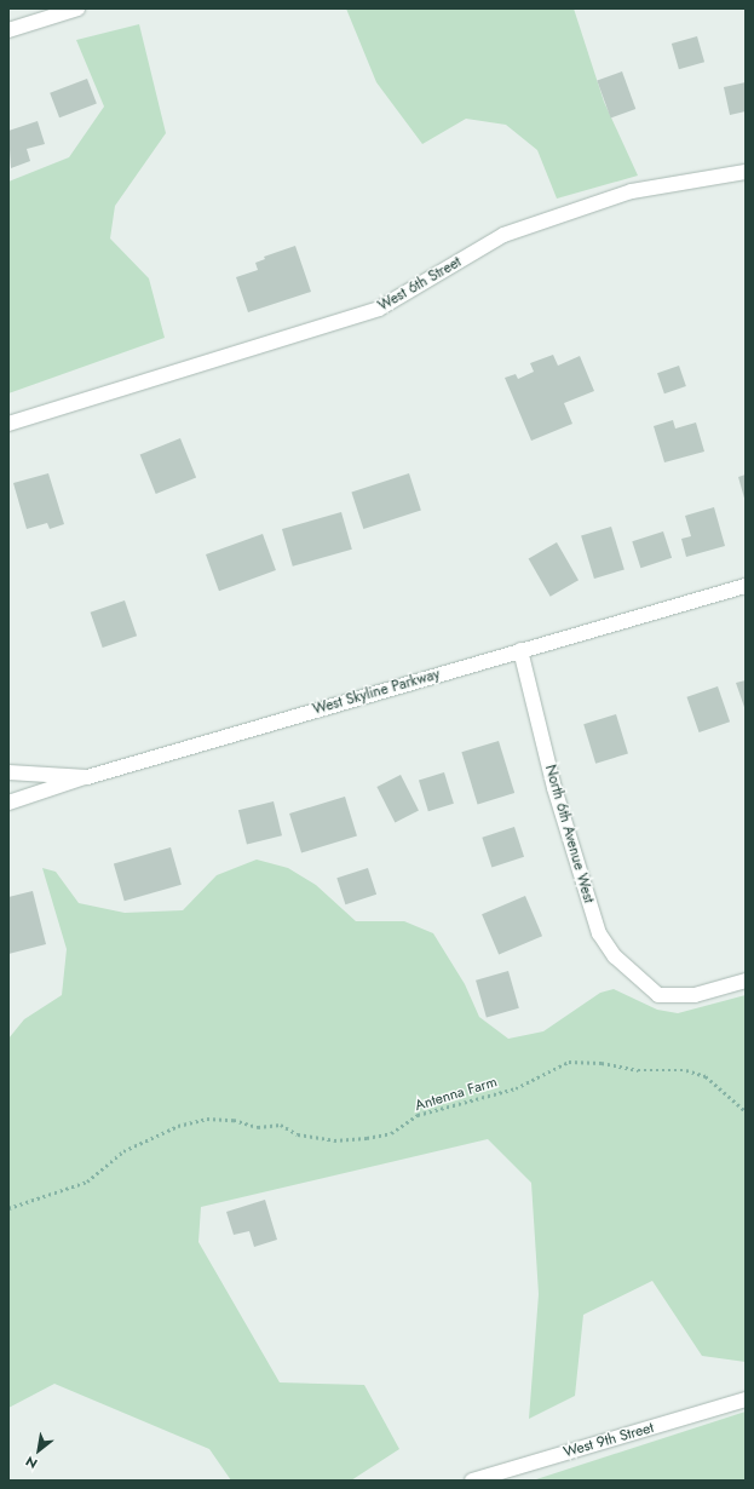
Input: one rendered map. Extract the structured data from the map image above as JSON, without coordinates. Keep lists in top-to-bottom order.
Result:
{
  "streets": {
    "street": [
      "West 6th Street",
      "West Skyline Parkway",
      "North 6th Avenue West",
      "West 9th Street"
    ],
    "path": ["Antenna Farm"]
  },
  "crossings": [
    ["West Skyline Parkway", "North 6th Avenue West"]
  ],
  "north": "bottom left"
}
